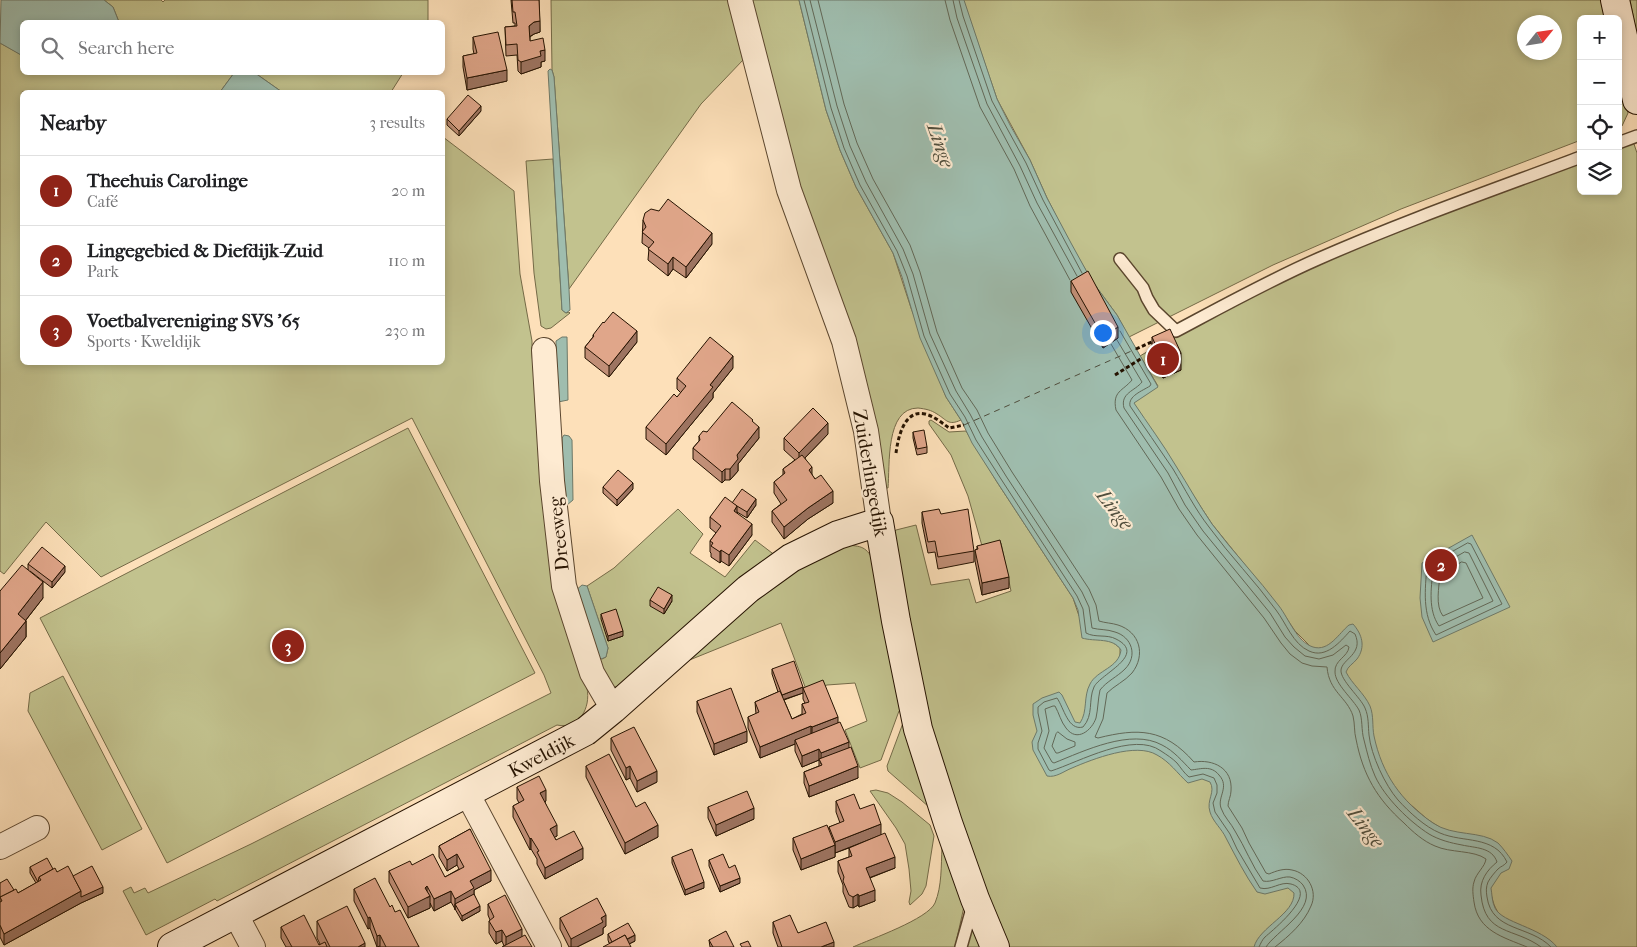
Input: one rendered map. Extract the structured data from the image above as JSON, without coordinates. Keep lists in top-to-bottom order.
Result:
{
  "streets": {
    "street": ["Zuiderlingedijk", "Dreeweg", "Kweldijk"]
  },
  "crossings": [
    ["Zuiderlingedijk", "Kweldijk"],
    ["Dreeweg", "Kweldijk"]
  ],
  "water": ["Linge"],
  "north": "top right",
  "page": {
    "map_buttons": ["+", "−"],
    "search": "Search here",
    "heading": ["Nearby", "3 results"],
    "list": [
      {
        "mark": "1",
        "name": "Theehuis Carolinge",
        "note": "Café",
        "value": "20 m"
      },
      {
        "mark": "2",
        "name": "Lingegebied & Diefdijk-Zuid",
        "note": "Park",
        "value": "110 m"
      },
      {
        "mark": "3",
        "name": "Voetbalvereniging SVS '65",
        "note": "Sports · Kweldijk",
        "value": "230 m"
      }
    ],
    "pins": ["1", "2", "3"]
  }
}
